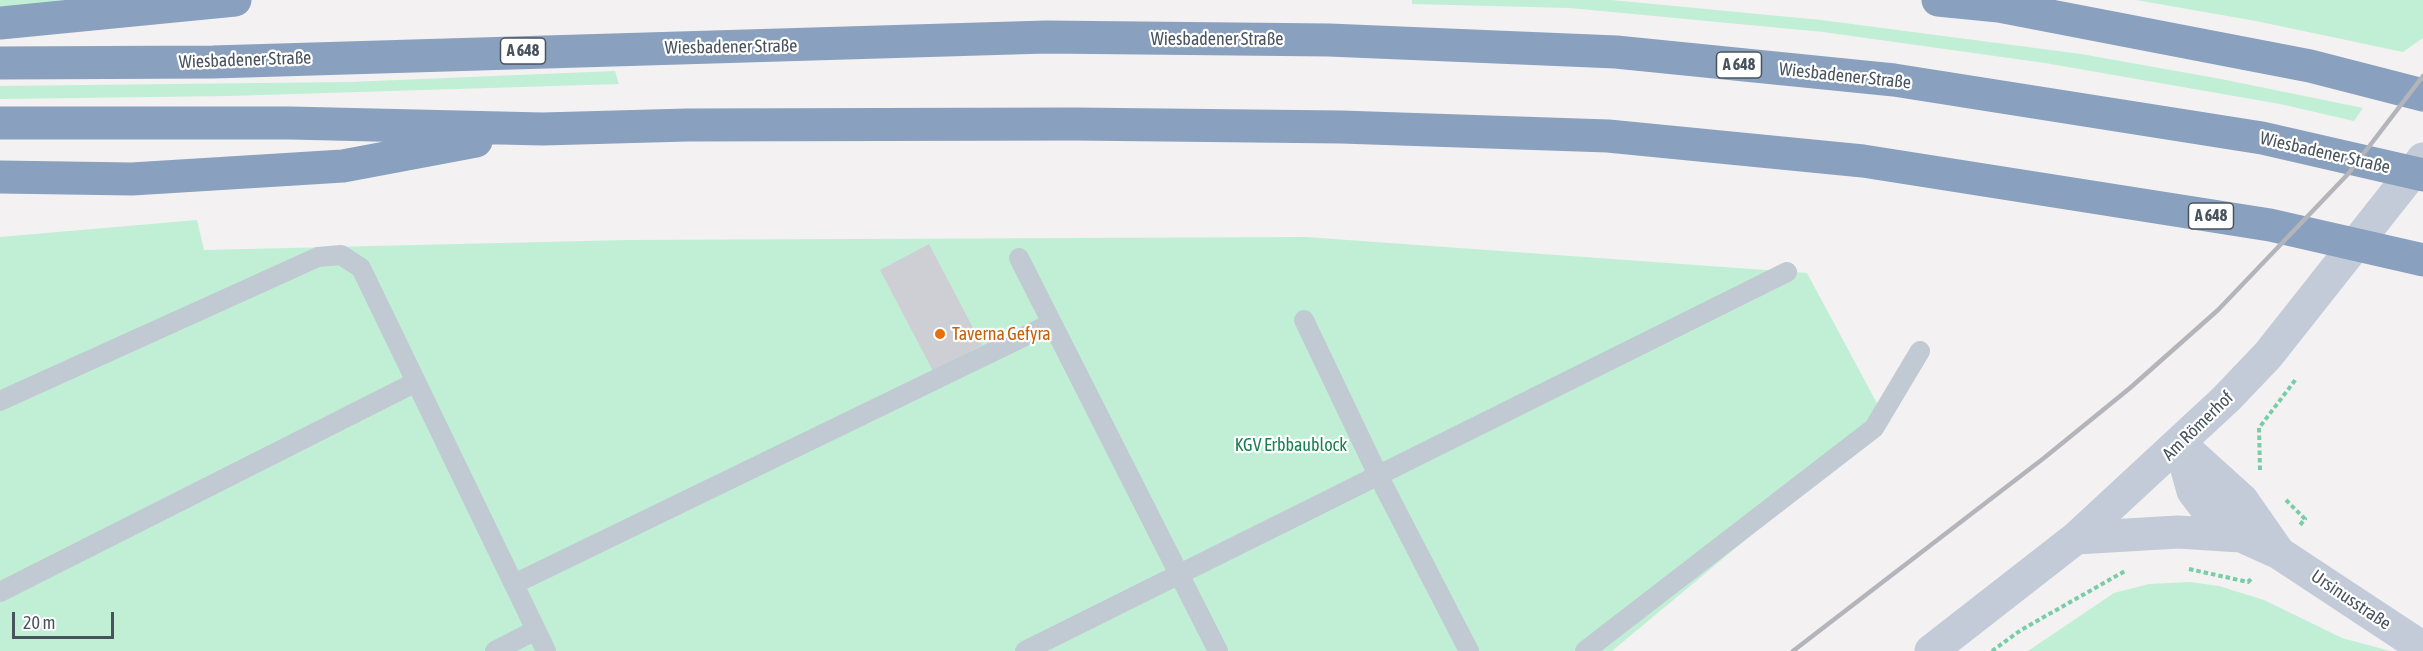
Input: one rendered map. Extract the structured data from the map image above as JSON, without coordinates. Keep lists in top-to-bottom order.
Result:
{
  "streets": {
    "highway": ["Wiesbadener Straße", "A 648"],
    "main road": ["Am Römerhof", "Ursinusstraße"]
  },
  "crossings": [
    ["Am Römerhof", "Ursinusstraße"]
  ],
  "parks": ["KGV Erbbaublock"],
  "places": ["Taverna Gefyra"],
  "scale_bar": "20 m"
}
